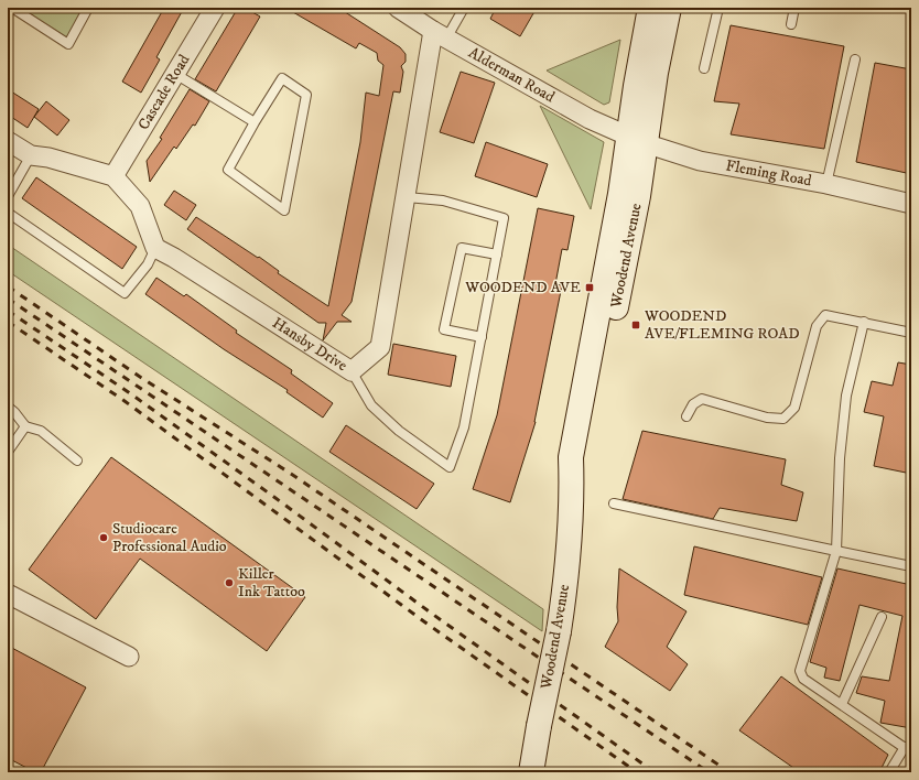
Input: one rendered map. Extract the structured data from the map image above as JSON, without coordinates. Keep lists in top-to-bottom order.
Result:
{
  "streets": {
    "street": [
      "Alderman Road",
      "Cascade Road",
      "Fleming Road",
      "Woodend Avenue",
      "Hansby Drive"
    ]
  },
  "crossings": [
    ["Alderman Road", "Fleming Road"],
    ["Alderman Road", "Woodend Avenue"],
    ["Alderman Road", "Hansby Drive"],
    ["Fleming Road", "Woodend Avenue"]
  ],
  "places": {
    "transit": ["WOODEND AVE", "WOODEND AVE/FLEMING ROAD"],
    "other": ["Studiocare Professional Audio", "Killer Ink Tattoo"]
  }
}
